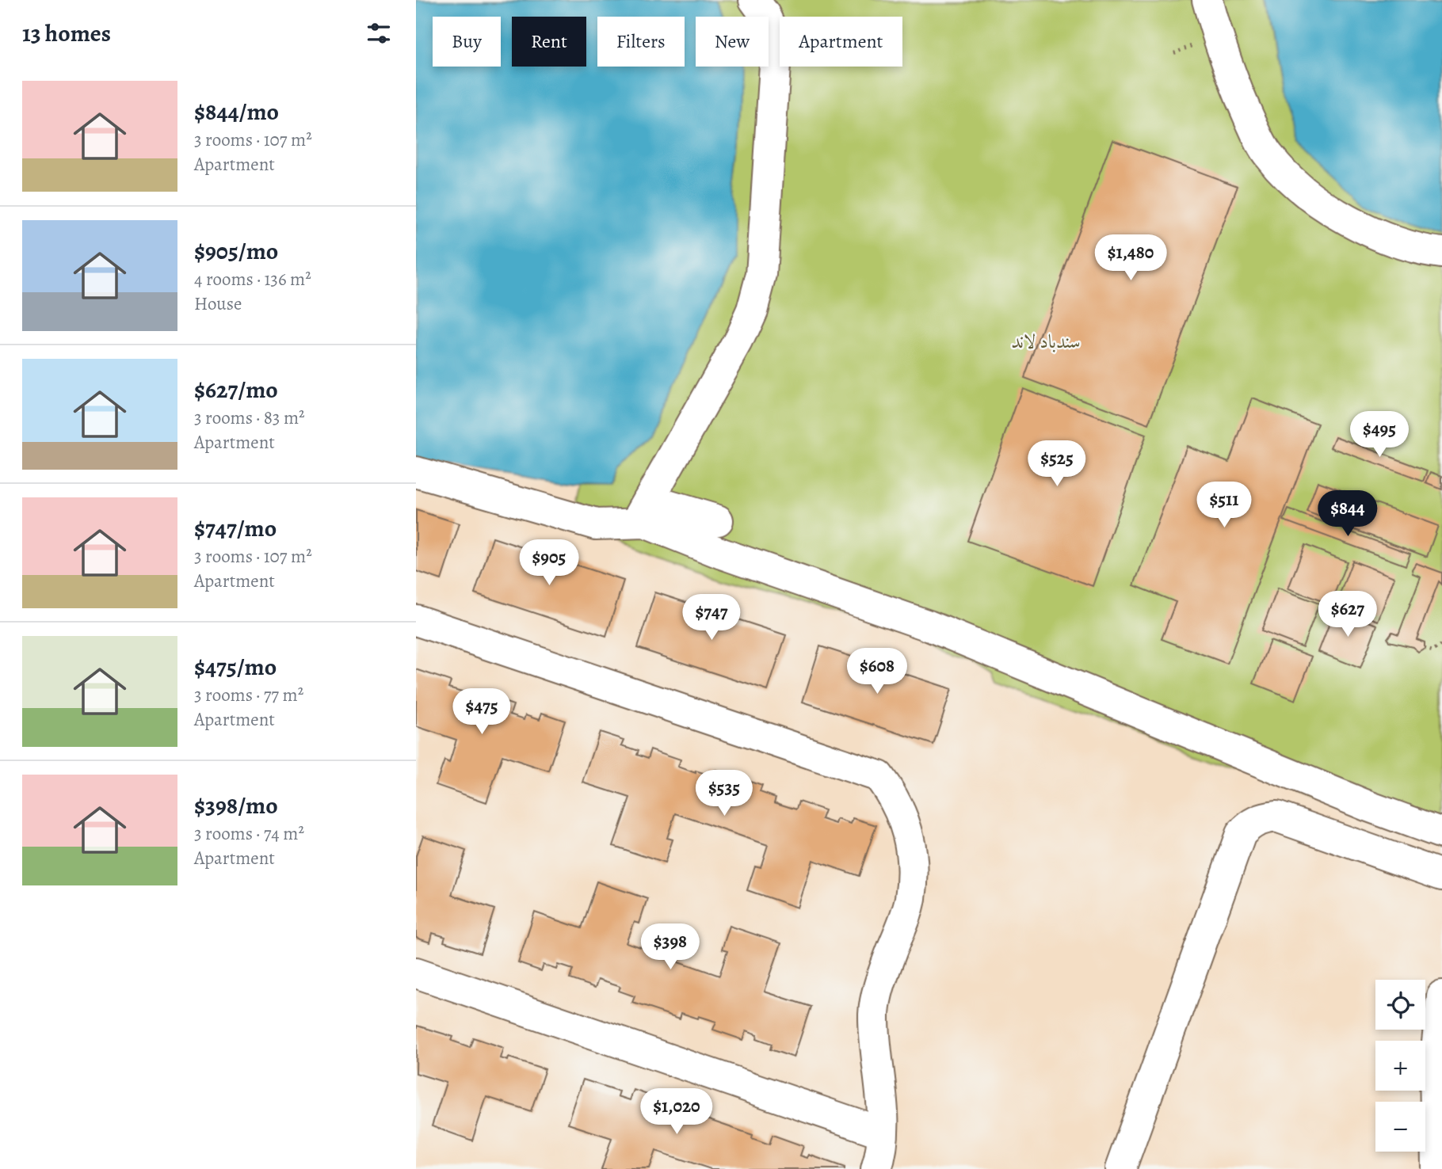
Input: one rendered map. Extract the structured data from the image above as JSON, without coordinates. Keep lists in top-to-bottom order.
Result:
{
  "parks": ["سندباد لاند"],
  "page": {
    "heading": "13 homes",
    "chip": [
      "Buy",
      "Rent",
      "Filters",
      "New",
      "Apartment"
    ],
    "list": [
      {
        "name": "$844/mo",
        "note": "3 rooms · 107 m² · Apartment"
      },
      {
        "name": "$905/mo",
        "note": "4 rooms · 136 m² · House"
      },
      {
        "name": "$627/mo",
        "note": "3 rooms · 83 m² · Apartment"
      },
      {
        "name": "$747/mo",
        "note": "3 rooms · 107 m² · Apartment"
      },
      {
        "name": "$475/mo",
        "note": "3 rooms · 77 m² · Apartment"
      },
      {
        "name": "$398/mo",
        "note": "3 rooms · 74 m² · Apartment"
      }
    ],
    "price": [
      "$1,480",
      "$495",
      "$525",
      "$511",
      "$844",
      "$905",
      "$627",
      "$747",
      "$608",
      "$475",
      "$535",
      "$398",
      "$1,020"
    ],
    "map_buttons": ["+", "−"]
  }
}
